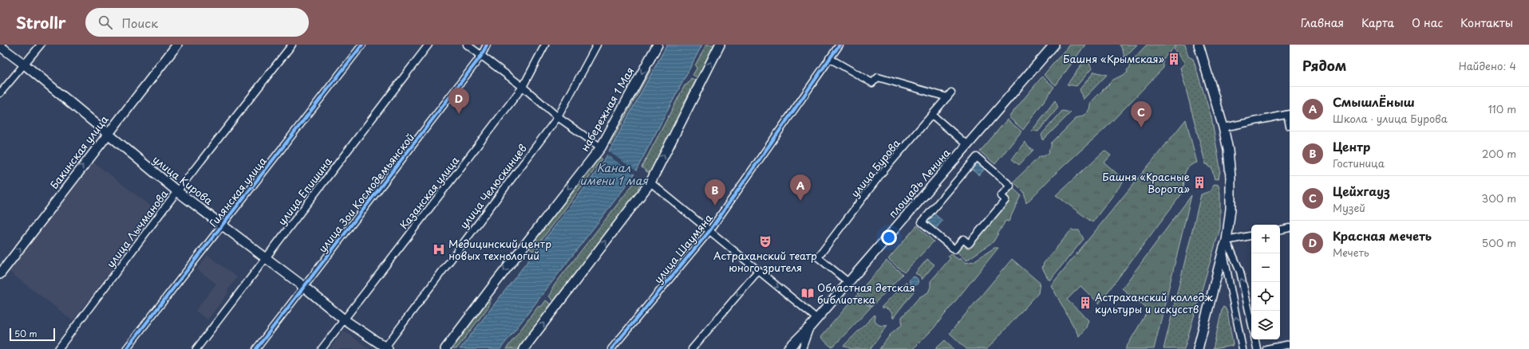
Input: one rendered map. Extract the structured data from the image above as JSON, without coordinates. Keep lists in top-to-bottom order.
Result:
{
  "streets": {
    "main road": [
      "набережная 1 Мая",
      "Бакинская улица",
      "улица Кирова",
      "площадь Ленина"
    ],
    "street": [
      "улица Бурова",
      "улица Челюскинцев",
      "улица Епишина",
      "Гилянская улица",
      "улица Зои Космодемьянской",
      "Казанская улица",
      "улица Лычманова",
      "улица Шаумяна"
    ]
  },
  "crossings": [
    ["Бакинская улица", "улица Кирова"],
    ["улица Бурова", "площадь Ленина"],
    ["улица Бурова", "улица Шаумяна"],
    ["улица Кирова", "улица Челюскинцев"],
    ["улица Кирова", "улица Епишина"],
    ["улица Кирова", "Гилянская улица"],
    ["улица Кирова", "улица Зои Космодемьянской"],
    ["улица Кирова", "Казанская улица"],
    ["улица Кирова", "улица Лычманова"]
  ],
  "one_way": ["Бакинская улица"],
  "water": ["Канал имени 1 мая"],
  "places": {
    "building": ["Башня «Крымская»", "Башня «Красные Ворота»", "Астраханский колледж культуры и искусств"],
    "theatre": ["Астраханский театр юного зрителя"],
    "hospital": ["Медицинский центр новых технологий"],
    "library": ["Областная детская библиотека"]
  },
  "scale_bar": "50 m",
  "page": {
    "header": "Strollr",
    "search": "Поиск",
    "nav": [
      "Главная",
      "Карта",
      "О нас",
      "Контакты"
    ],
    "heading": ["Рядом", "Найдено: 4"],
    "list": [
      {
        "mark": "A",
        "name": "СмышлЁныш",
        "note": "Школа · улица Бурова",
        "value": "110 m"
      },
      {
        "mark": "B",
        "name": "Центр",
        "note": "Гостиница",
        "value": "200 m"
      },
      {
        "mark": "C",
        "name": "Цейхгауз",
        "note": "Музей",
        "value": "300 m"
      },
      {
        "mark": "D",
        "name": "Красная мечеть",
        "note": "Мечеть",
        "value": "500 m"
      }
    ],
    "pins": [
      "D",
      "C",
      "A",
      "B"
    ],
    "map_buttons": ["+", "−"],
    "scale": "50 m"
  }
}
